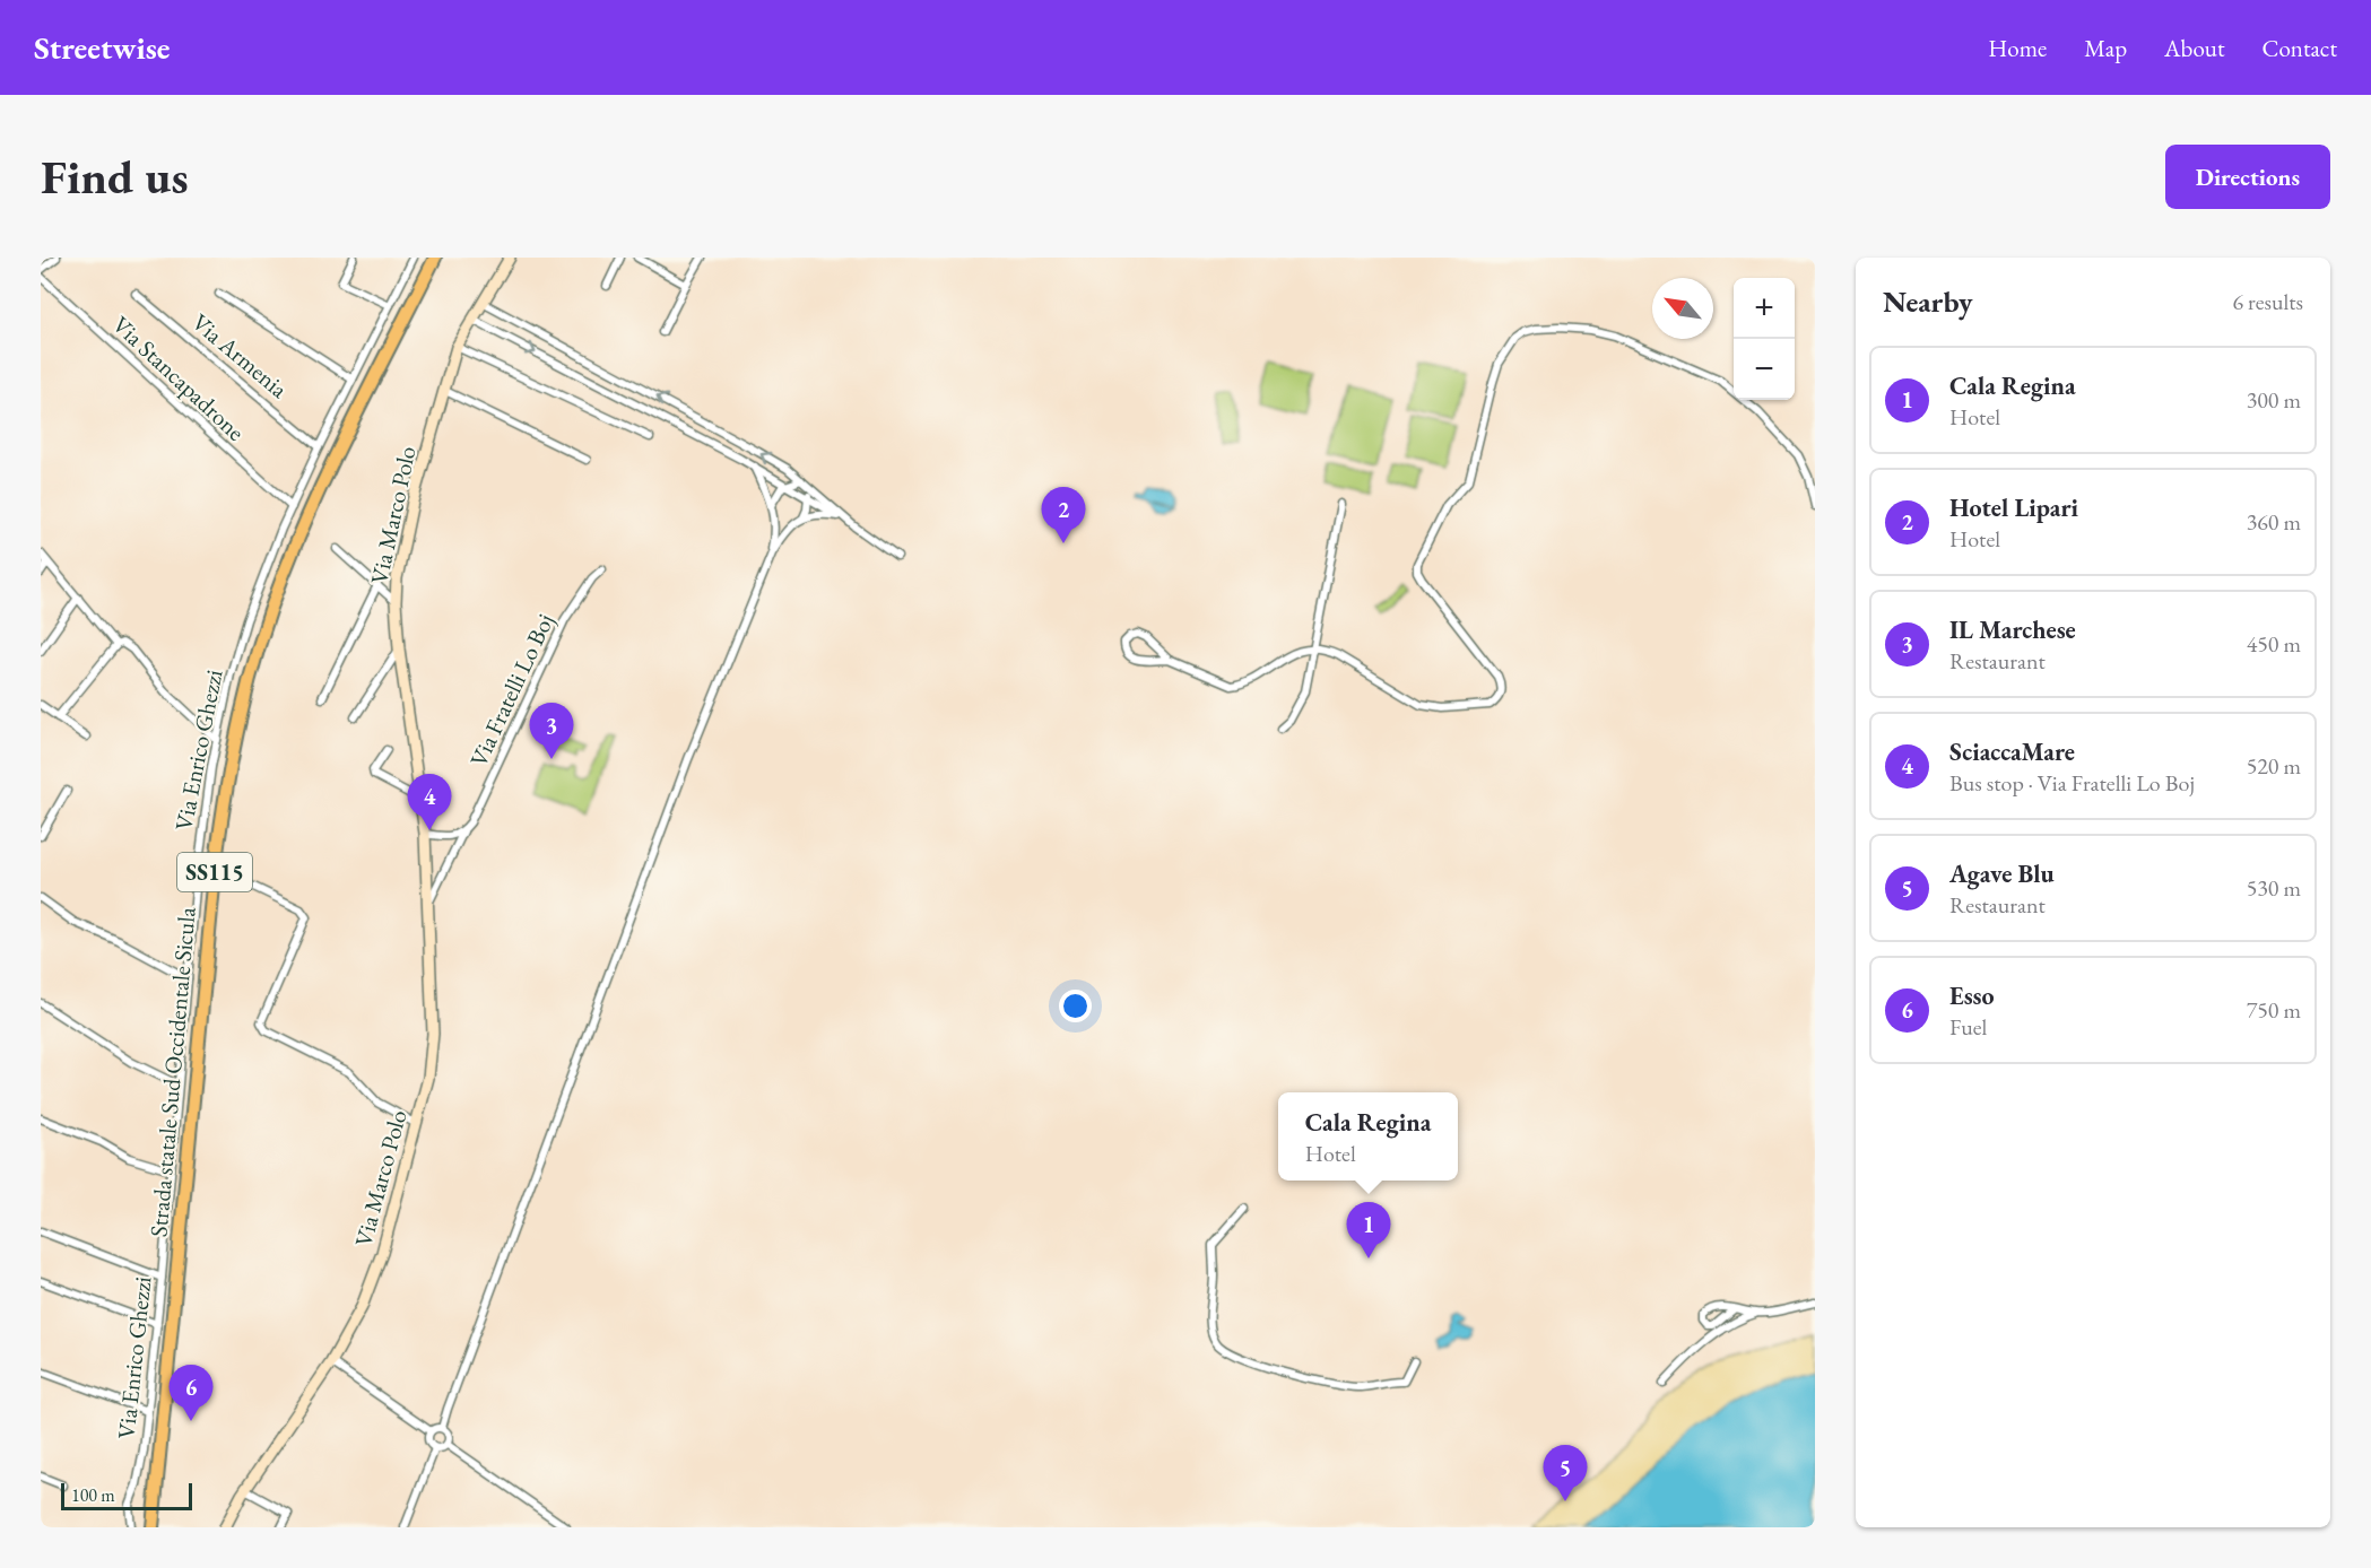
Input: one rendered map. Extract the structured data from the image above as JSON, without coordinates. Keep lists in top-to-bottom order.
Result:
{
  "streets": {
    "main road": ["SS115", "Strada statale Sud Occidentale Sicula"],
    "street": [
      "Via Armenia",
      "Via Stancapadrone",
      "Via Marco Polo",
      "Via Fratelli Lo Boj",
      "Via Enrico Ghezzi"
    ]
  },
  "crossings": [
    ["Via Armenia", "Via Enrico Ghezzi"],
    ["Via Stancapadrone", "Via Enrico Ghezzi"],
    ["Via Marco Polo", "Via Fratelli Lo Boj"]
  ],
  "scale_bar": "100 m",
  "north": "top left",
  "page": {
    "header": "Streetwise",
    "nav": [
      "Home",
      "Map",
      "About",
      "Contact"
    ],
    "buttons": "Directions",
    "title": "Find us",
    "heading": ["Nearby", "6 results"],
    "map_buttons": ["+", "−"],
    "list": [
      {
        "mark": "1",
        "name": "Cala Regina",
        "note": "Hotel",
        "value": "300 m"
      },
      {
        "mark": "2",
        "name": "Hotel Lipari",
        "note": "Hotel",
        "value": "360 m"
      },
      {
        "mark": "3",
        "name": "IL Marchese",
        "note": "Restaurant",
        "value": "450 m"
      },
      {
        "mark": "4",
        "name": "SciaccaMare",
        "note": "Bus stop · Via Fratelli Lo Boj",
        "value": "520 m"
      },
      {
        "mark": "5",
        "name": "Agave Blu",
        "note": "Restaurant",
        "value": "530 m"
      },
      {
        "mark": "6",
        "name": "Esso",
        "note": "Fuel",
        "value": "750 m"
      }
    ],
    "pins": [
      "2",
      "3",
      "4",
      "1",
      "6",
      "5"
    ],
    "popup": ["Cala Regina", "Hotel"],
    "scale": "100 m"
  }
}
